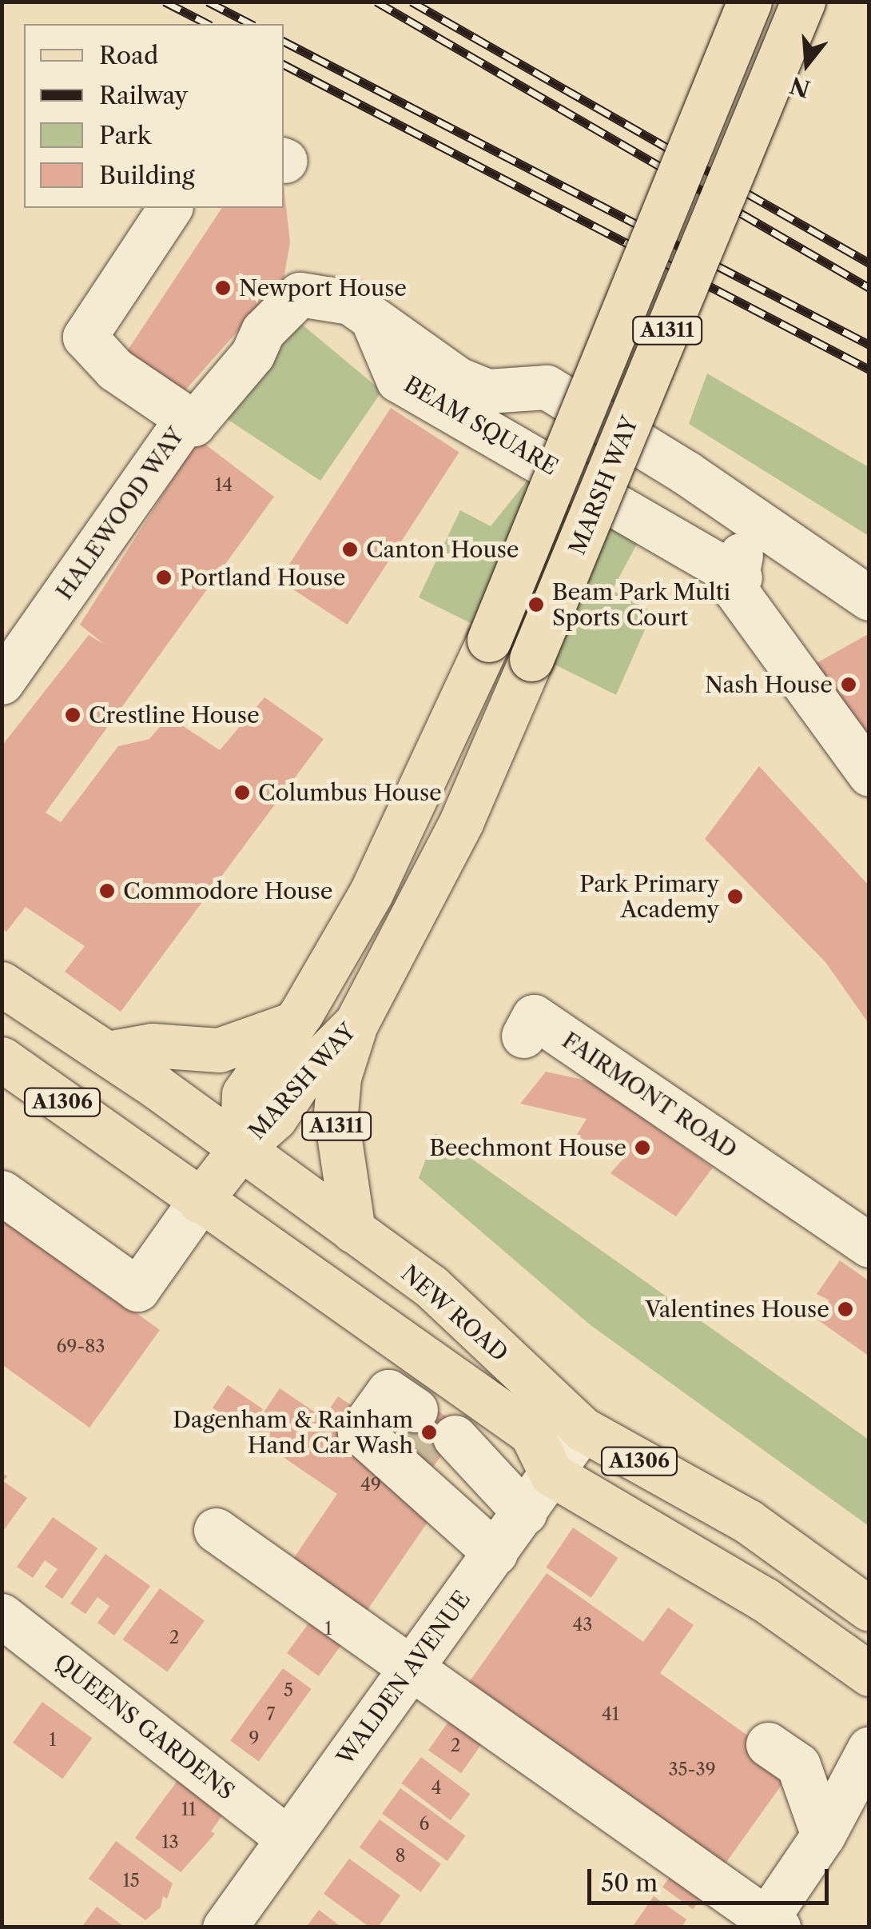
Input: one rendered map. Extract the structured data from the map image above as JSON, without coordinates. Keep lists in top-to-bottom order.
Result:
{
  "streets": {
    "main road": [
      "A1311",
      "MARSH WAY",
      "A1306",
      "NEW ROAD"
    ],
    "street": [
      "BEAM SQUARE",
      "HALEWOOD WAY",
      "FAIRMONT ROAD",
      "WALDEN AVENUE",
      "QUEENS GARDENS"
    ]
  },
  "crossings": [
    ["A1311", "MARSH WAY"],
    ["A1311", "NEW ROAD"],
    ["BEAM SQUARE", "HALEWOOD WAY"],
    ["MARSH WAY", "A1306"],
    ["MARSH WAY", "NEW ROAD"],
    ["A1306", "WALDEN AVENUE"],
    ["NEW ROAD", "WALDEN AVENUE"],
    ["WALDEN AVENUE", "QUEENS GARDENS"]
  ],
  "places": [
    "Newport House",
    "Canton House",
    "Portland House",
    "Beam Park Multi Sports Court",
    "Nash House",
    "Crestline House",
    "Columbus House",
    "Commodore House",
    "Park Primary Academy",
    "Beechmont House",
    "Valentines House",
    "Dagenham & Rainham Hand Car Wash"
  ],
  "house_numbers": [
    "14",
    "69-83",
    "49",
    "43",
    "1",
    "2",
    "5",
    "7",
    "41",
    "9",
    "1",
    "2",
    "35-39",
    "4",
    "11",
    "6",
    "13",
    "8",
    "15"
  ],
  "legend": [
    "Road",
    "Railway",
    "Park",
    "Building"
  ],
  "scale_bar": "50 m",
  "north": "bottom"
}
